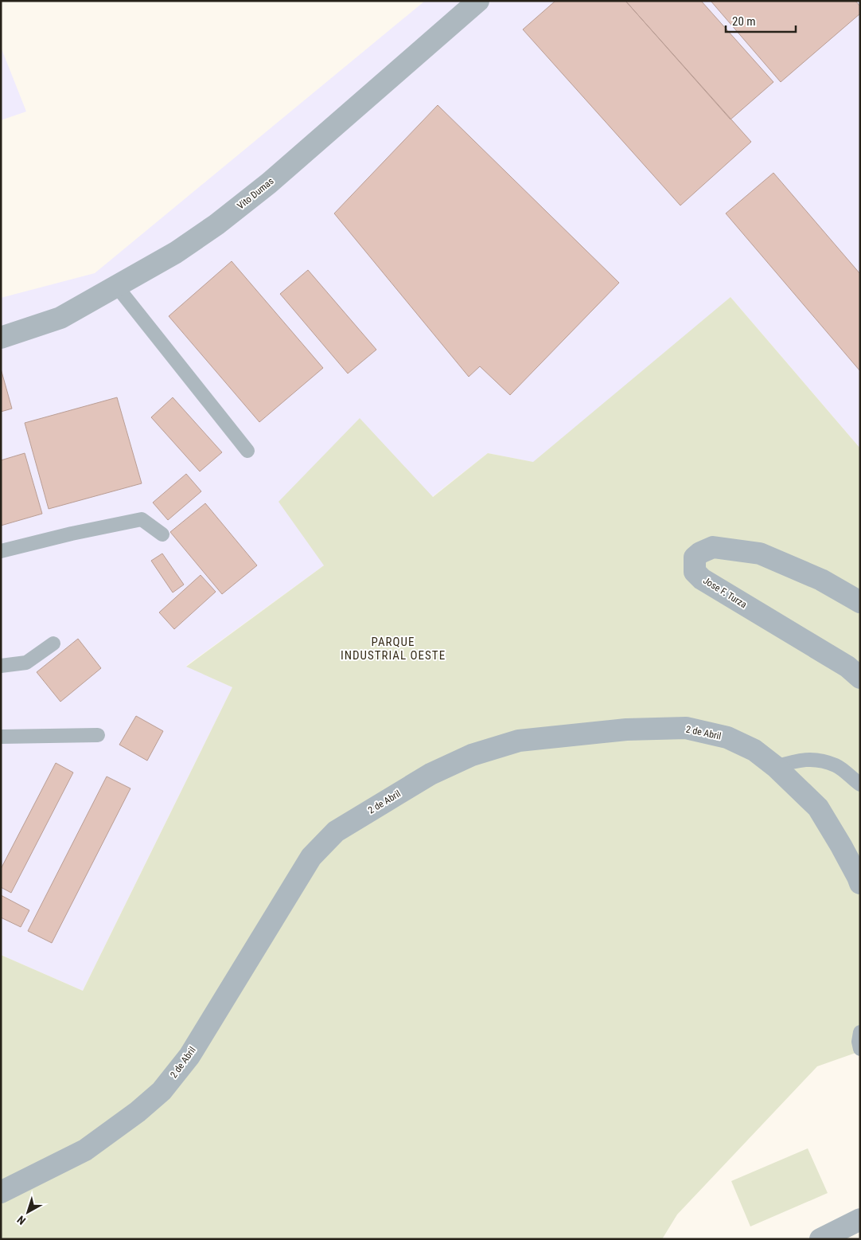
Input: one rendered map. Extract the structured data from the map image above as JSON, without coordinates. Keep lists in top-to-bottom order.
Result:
{
  "streets": {
    "street": ["Vito Dumas", "Jose F. Turza", "2 de Abril"]
  },
  "districts": ["PARQUE INDUSTRIAL OESTE"],
  "scale_bar": "20 m",
  "north": "bottom left"
}
